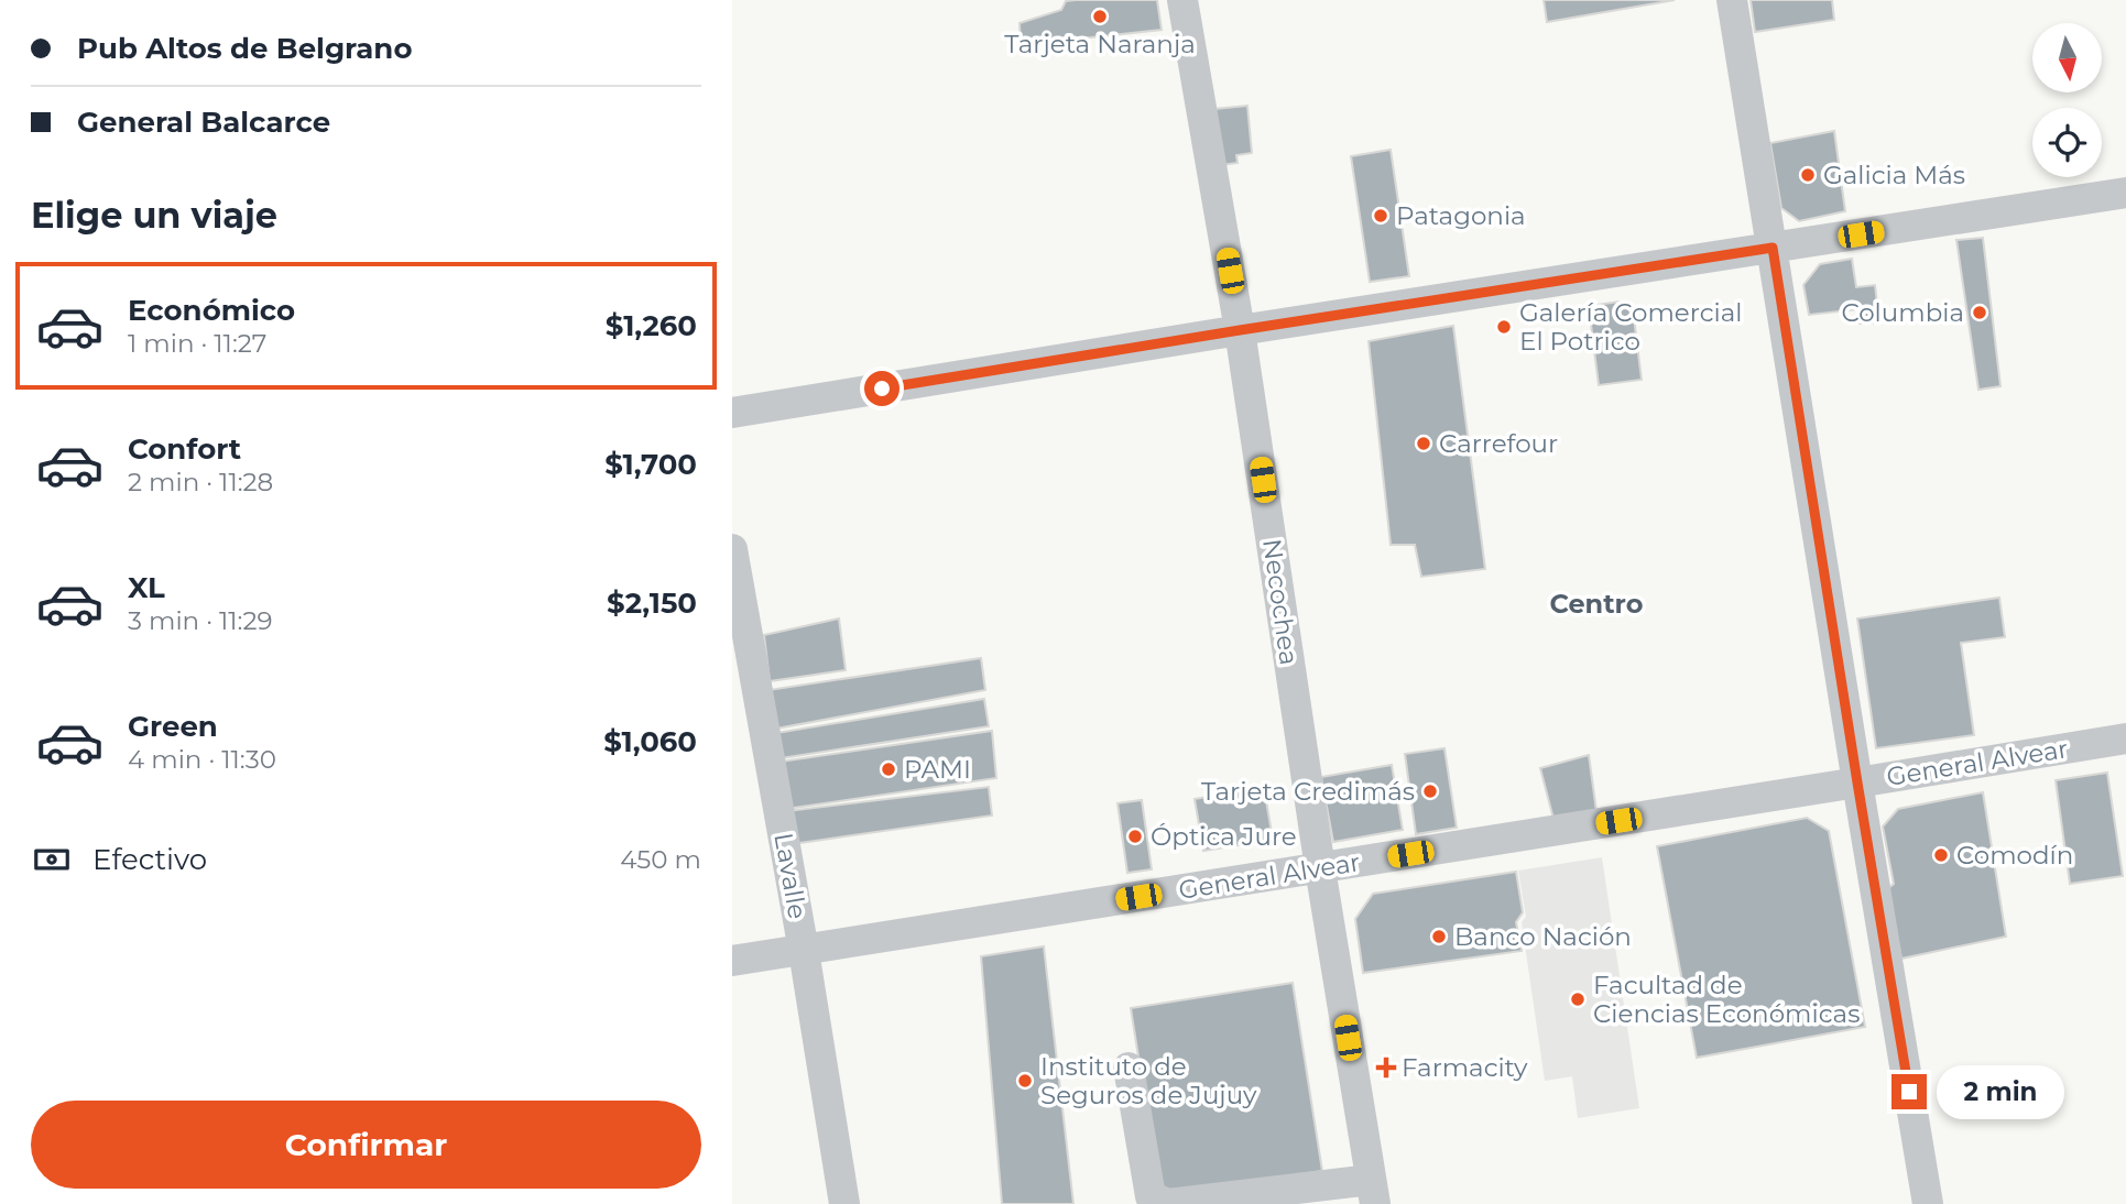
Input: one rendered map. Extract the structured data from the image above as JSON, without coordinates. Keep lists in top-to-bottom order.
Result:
{
  "streets": {
    "street": ["Necochea", "General Alvear", "Lavalle"]
  },
  "crossings": [
    ["Necochea", "General Alvear"],
    ["General Alvear", "Lavalle"]
  ],
  "districts": ["Centro"],
  "places": {
    "other": [
      "Tarjeta Naranja",
      "Galicia Más",
      "Patagonia",
      "Columbia",
      "Galería Comercial El Potrico",
      "Carrefour",
      "PAMI",
      "Tarjeta Credimás",
      "Óptica Jure",
      "Comodín",
      "Banco Nación",
      "Facultad de Ciencias Económicas",
      "Instituto de Seguros de Jujuy"
    ],
    "health": ["Farmacity"]
  },
  "north": "bottom",
  "page": {
    "banner": ["Pub Altos de Belgrano", "General Balcarce"],
    "heading": "Elige un viaje",
    "list": [
      {
        "name": "Económico",
        "note": "1 min · 11:27",
        "value": "$1,260"
      },
      {
        "name": "Confort",
        "note": "2 min · 11:28",
        "value": "$1,700"
      },
      {
        "name": "XL",
        "note": "3 min · 11:29",
        "value": "$2,150"
      },
      {
        "name": "Green",
        "note": "4 min · 11:30",
        "value": "$1,060"
      }
    ],
    "pay": ["Efectivo", "450 m"],
    "bubble": "2 min",
    "buttons": "Confirmar"
  }
}
